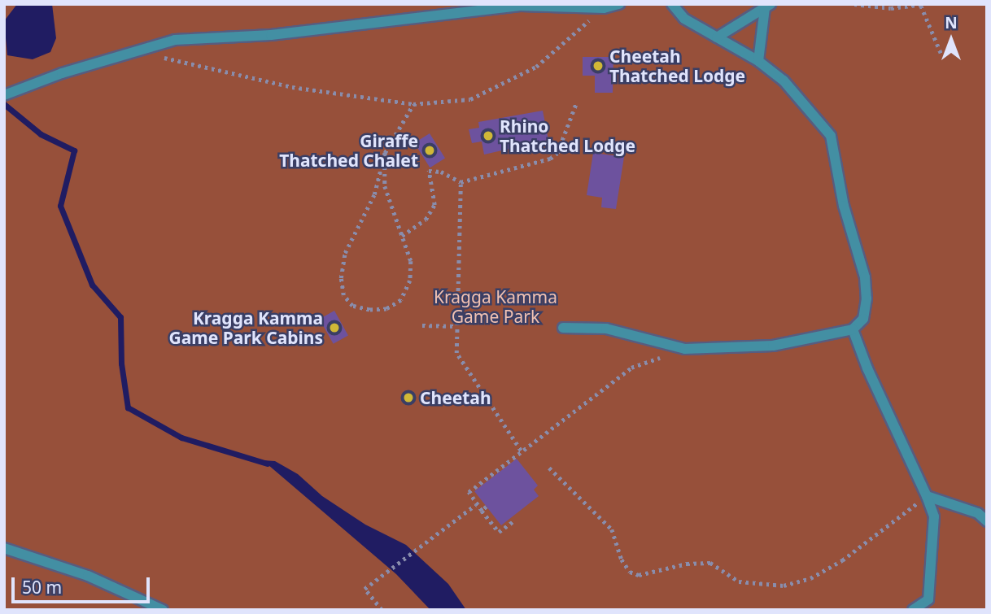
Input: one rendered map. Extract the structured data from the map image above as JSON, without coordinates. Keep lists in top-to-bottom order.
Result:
{
  "parks": ["Kragga Kamma Game Park"],
  "places": [
    "Cheetah Thatched Lodge",
    "Rhino Thatched Lodge",
    "Giraffe Thatched Chalet",
    "Kragga Kamma Game Park Cabins",
    "Cheetah"
  ],
  "scale_bar": "50 m",
  "north": "top"
}
